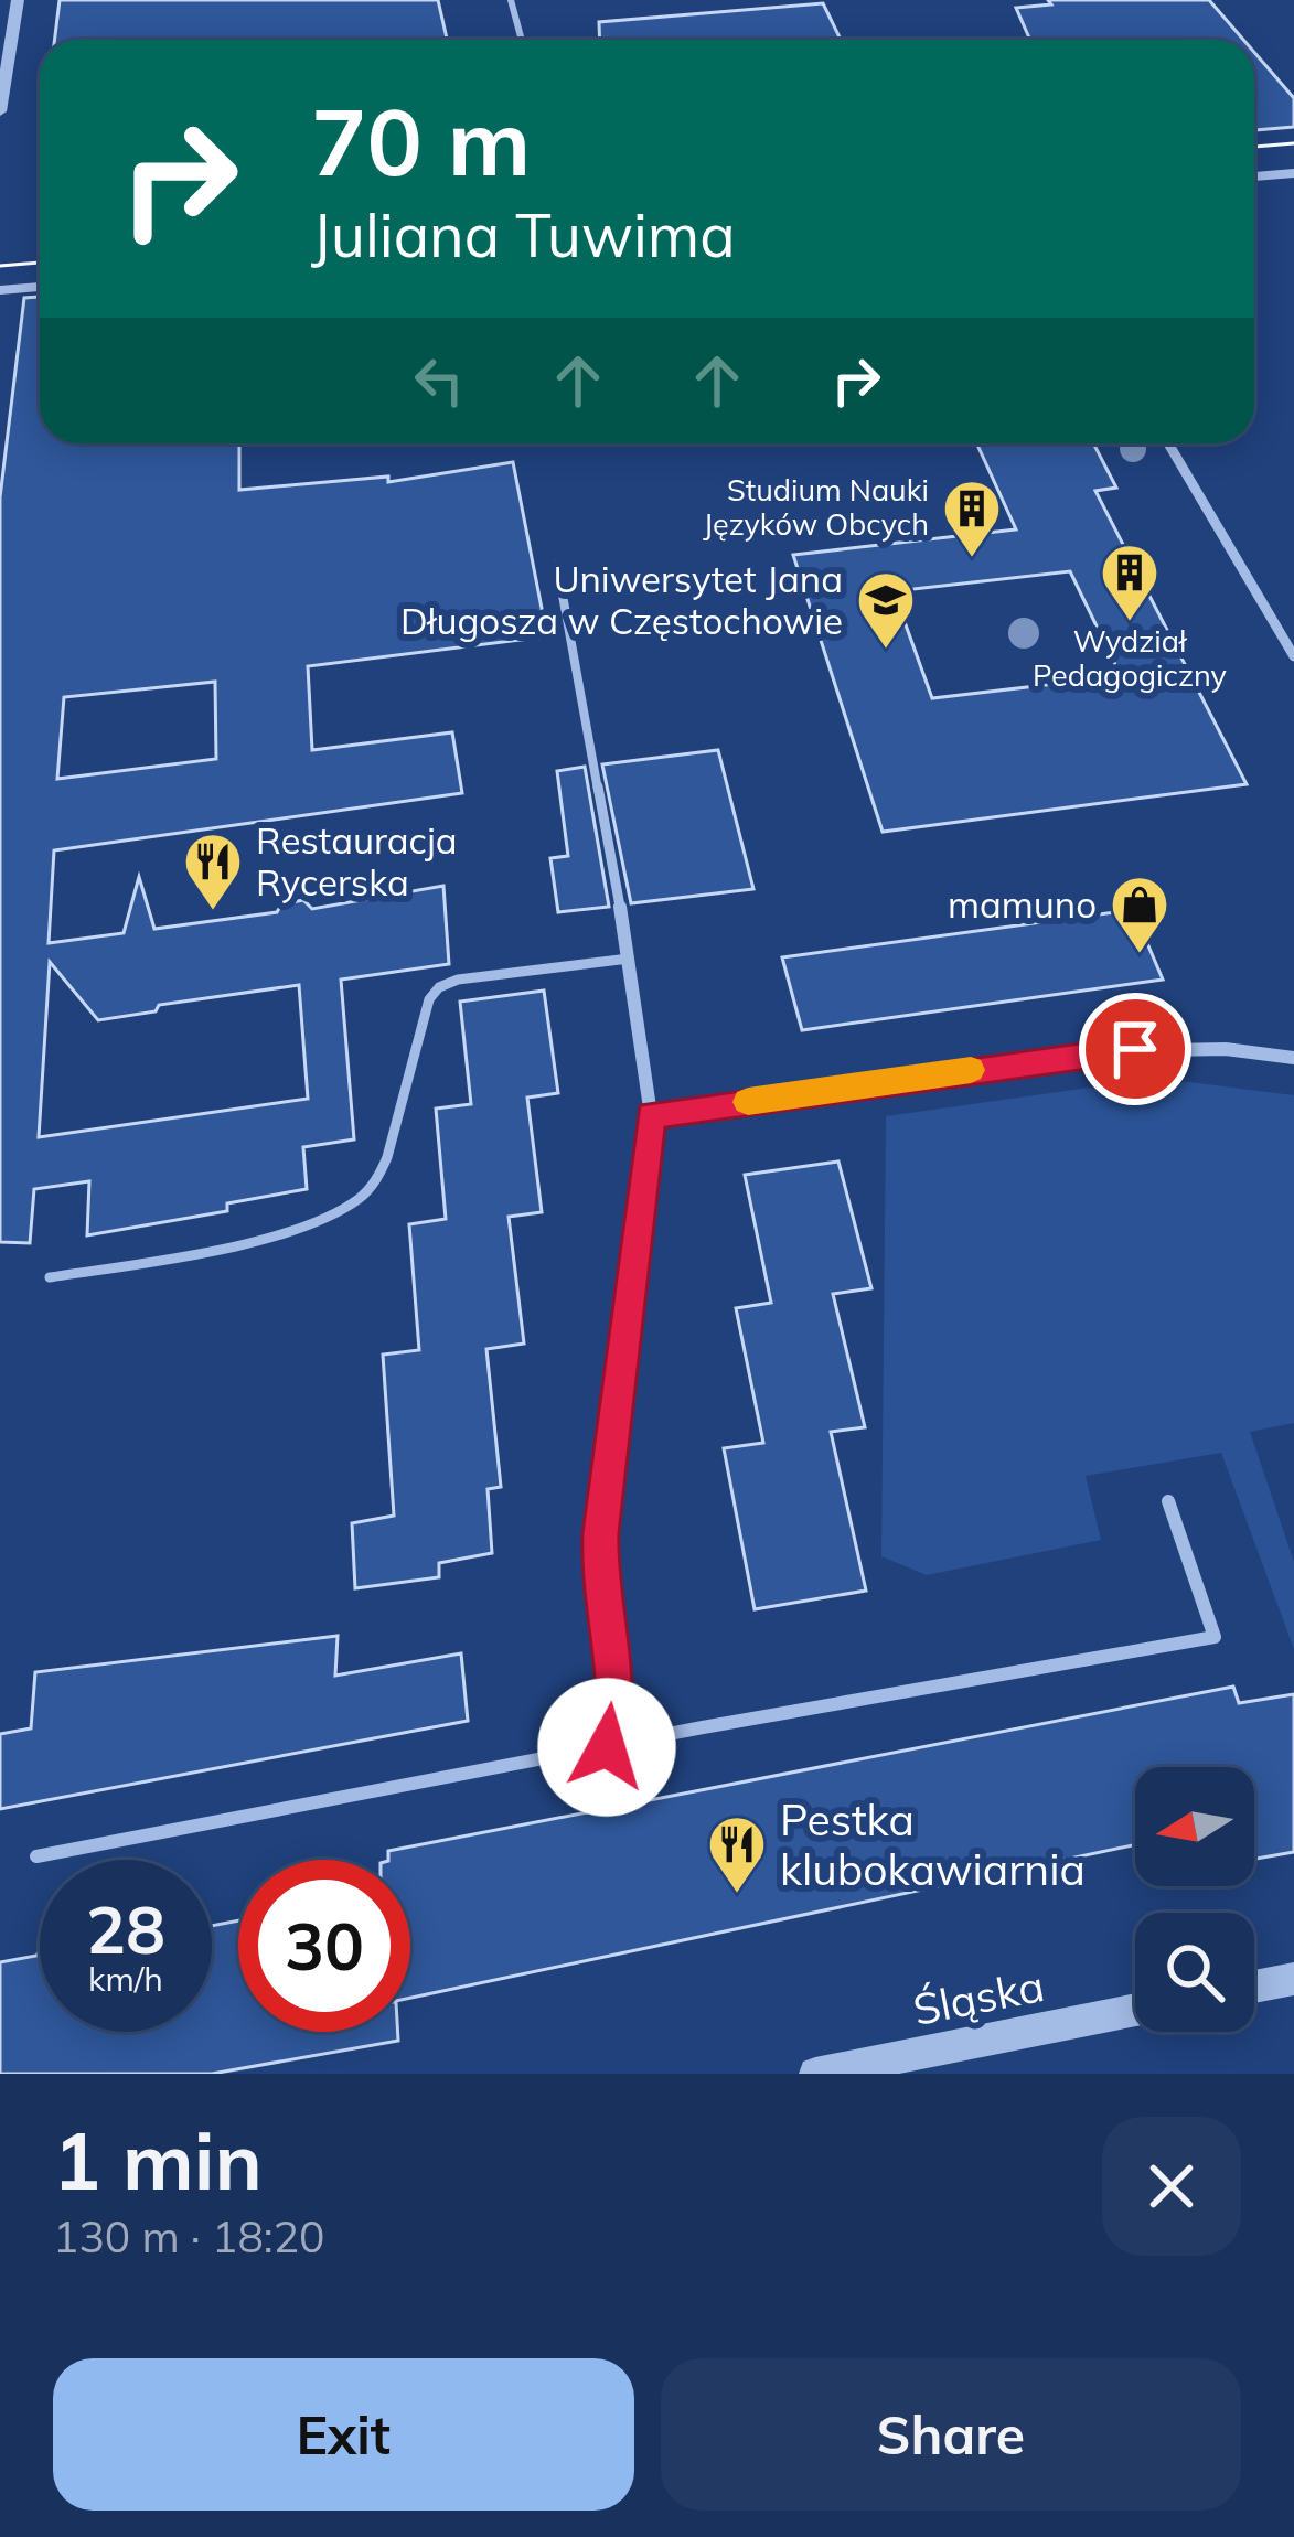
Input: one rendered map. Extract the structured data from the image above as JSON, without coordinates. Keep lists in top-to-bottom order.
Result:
{
  "streets": {
    "street": ["Śląska"]
  },
  "places": {
    "building": ["Studium Nauki Języków Obcych", "Wydział Pedagogiczny"],
    "school or university": ["Uniwersytet Jana Długosza w Częstochowie"],
    "restaurant": ["Restauracja Rycerska", "Pestka klubokawiarnia"],
    "shop": ["mamuno"]
  },
  "north": "left",
  "page": {
    "turn": ["70 m", "Juliana Tuwima"],
    "speed": "28 km/h",
    "limit": "30",
    "heading": ["1 min", "130 m · 18:20"],
    "buttons": ["Exit", "Share"]
  }
}
